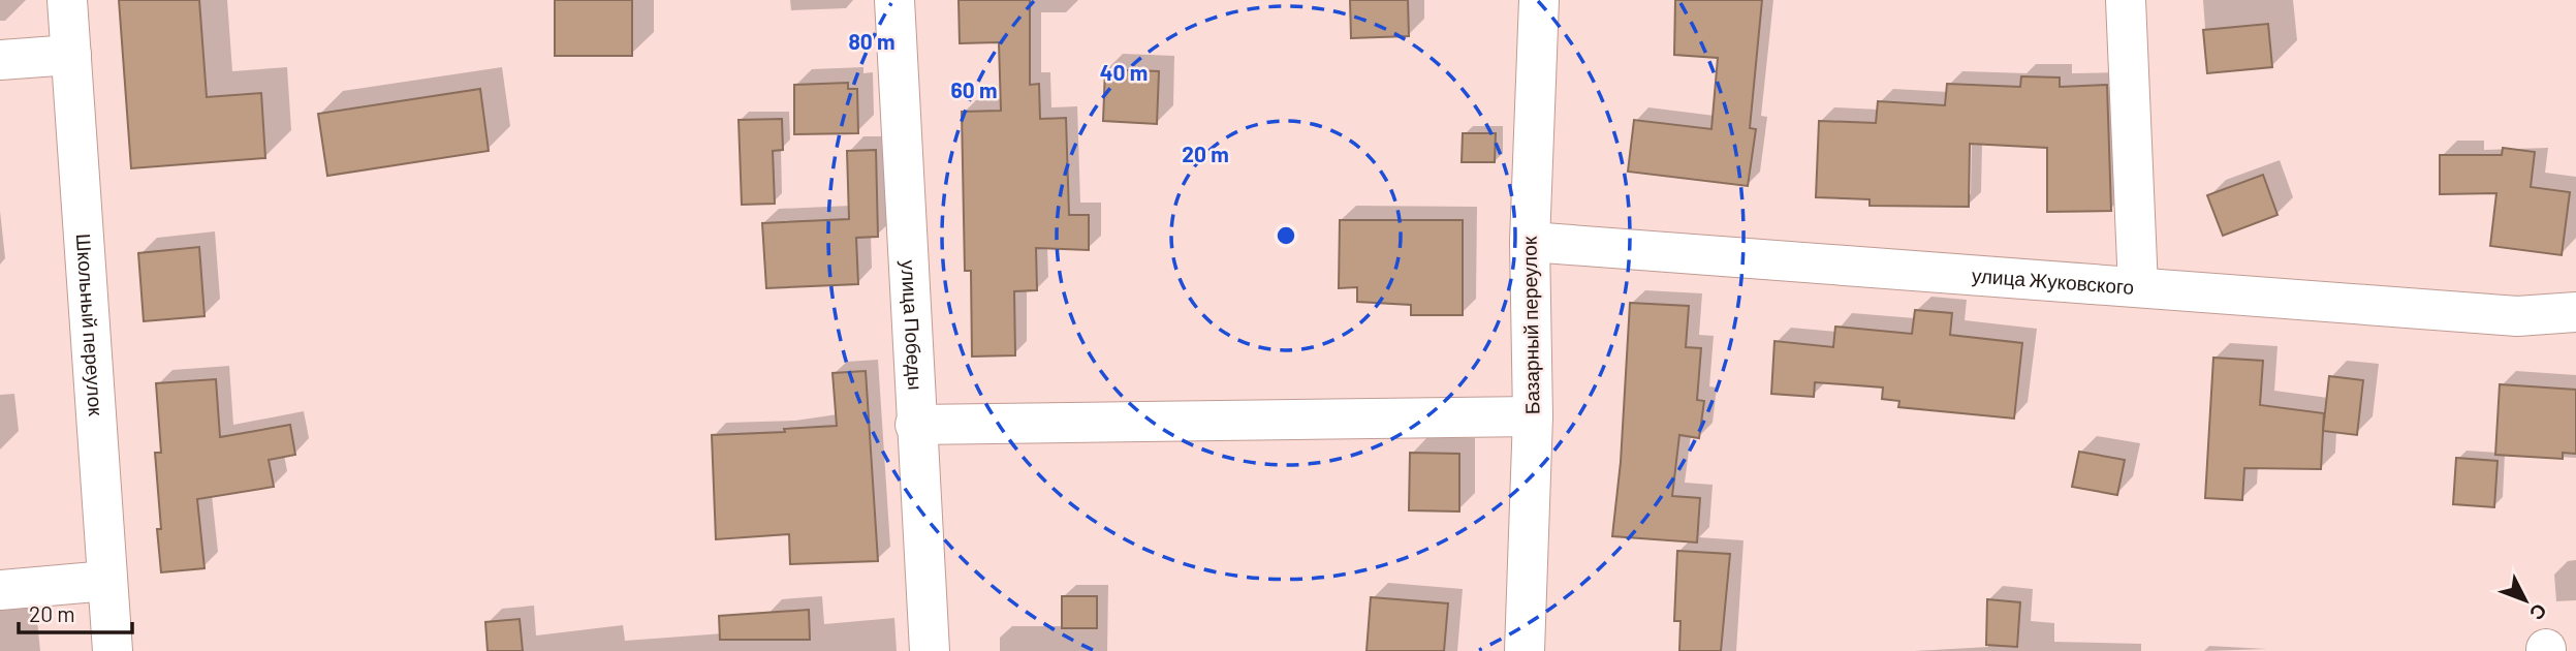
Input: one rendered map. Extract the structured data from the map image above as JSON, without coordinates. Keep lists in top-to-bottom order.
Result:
{
  "streets": {
    "street": [
      "улица Жуковского",
      "Школьный переулок",
      "улица Победы",
      "Базарный переулок"
    ]
  },
  "crossings": [
    ["улица Жуковского", "Базарный переулок"]
  ],
  "scale_bar": "20 m",
  "north": "bottom right",
  "rings": [
    "80 m",
    "40 m",
    "60 m",
    "20 m"
  ]
}
